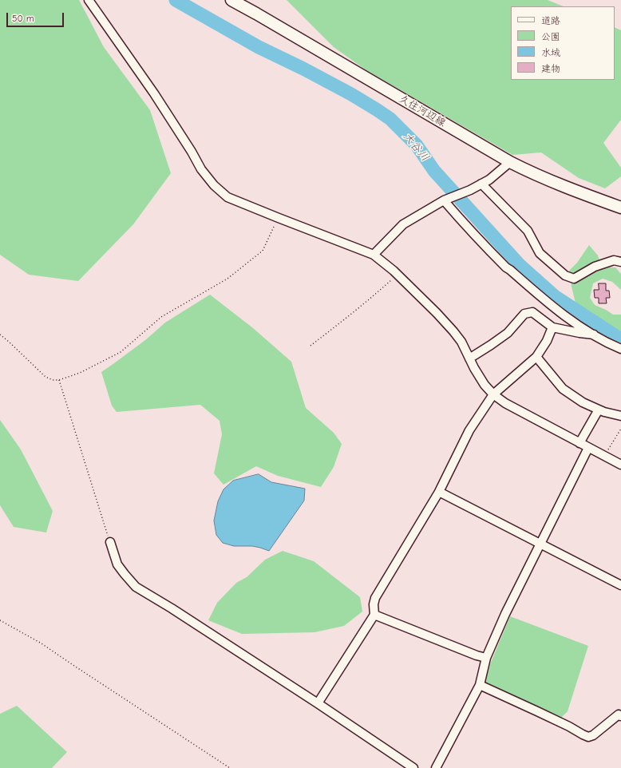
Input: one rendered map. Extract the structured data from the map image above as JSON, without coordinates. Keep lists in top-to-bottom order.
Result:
{
  "streets": {
    "main road": ["久住河辺線"]
  },
  "water": ["大谷川"],
  "legend": [
    "道路",
    "公園",
    "水域",
    "建物"
  ],
  "scale_bar": "50 m"
}
